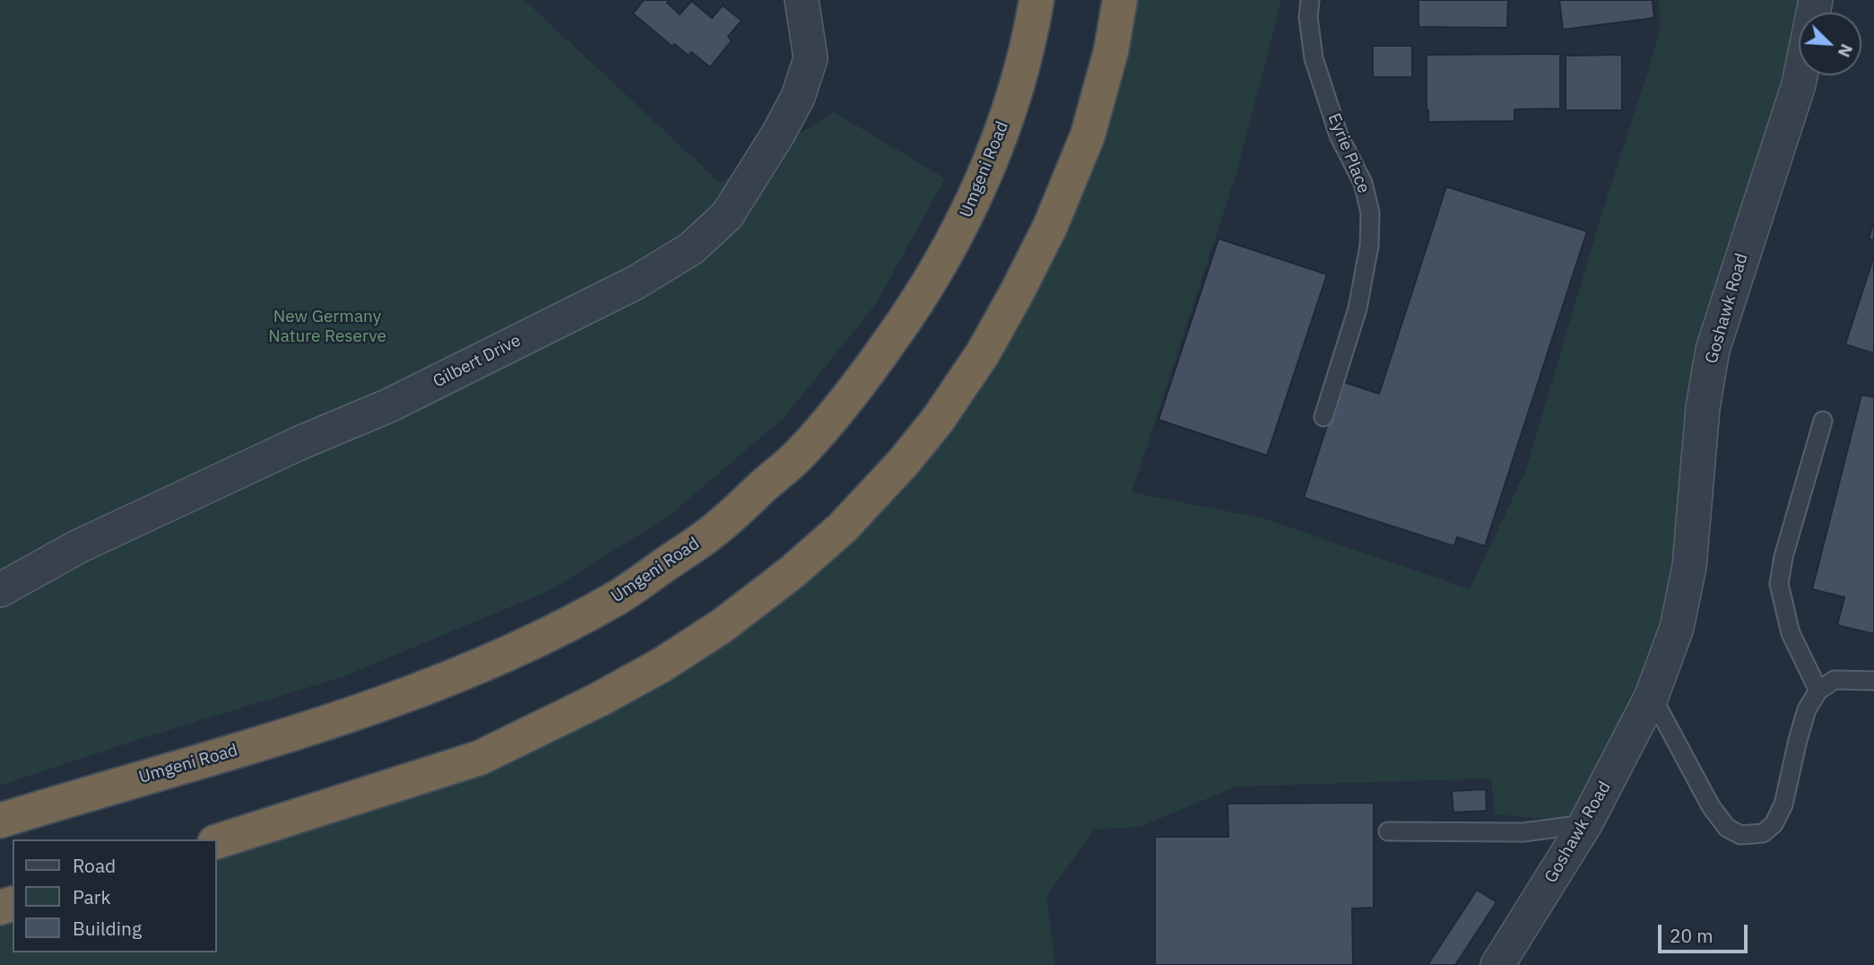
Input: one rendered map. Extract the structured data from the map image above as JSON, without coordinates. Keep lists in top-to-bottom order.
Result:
{
  "streets": {
    "highway": ["Umgeni Road"],
    "street": ["Goshawk Road", "Gilbert Drive"],
    "lane": ["Eyrie Place"]
  },
  "parks": ["New Germany Nature Reserve"],
  "legend": ["Road", "Park", "Building"],
  "scale_bar": "20 m",
  "north": "bottom right"
}
